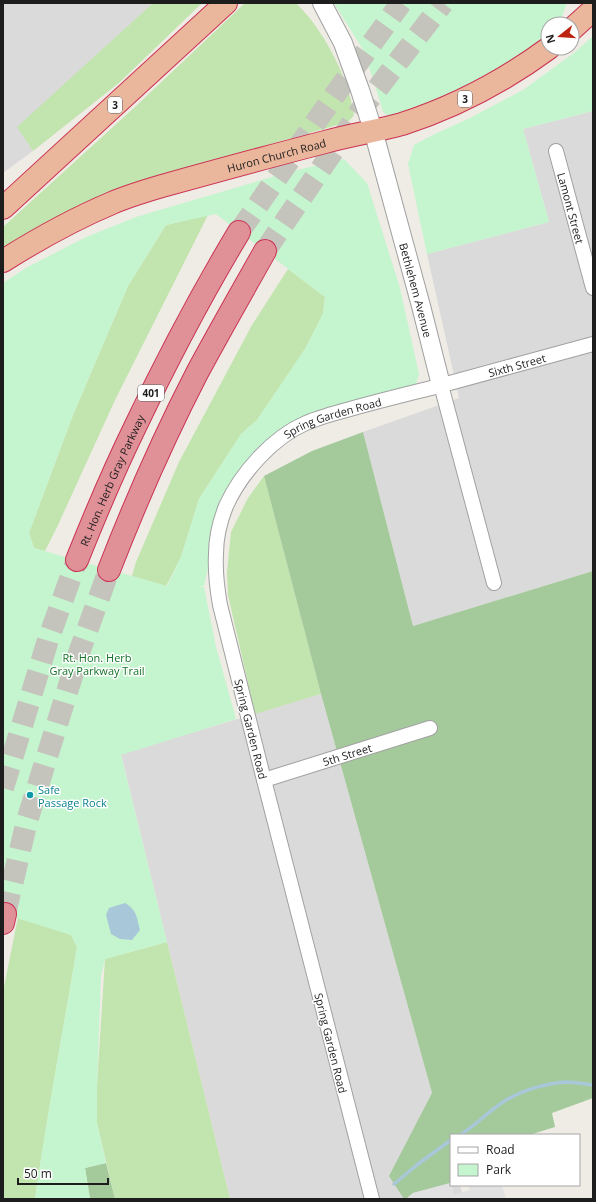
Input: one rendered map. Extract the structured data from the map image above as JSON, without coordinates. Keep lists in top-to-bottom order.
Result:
{
  "streets": {
    "highway": [
      "3",
      "Huron Church Road",
      "401",
      "Rt. Hon. Herb Gray Parkway"
    ],
    "street": [
      "Lamont Street",
      "Bethlehem Avenue",
      "Sixth Street",
      "Spring Garden Road",
      "5th Street"
    ]
  },
  "crossings": [
    ["Huron Church Road", "Bethlehem Avenue"],
    ["Bethlehem Avenue", "Sixth Street"],
    ["Bethlehem Avenue", "Spring Garden Road"],
    ["Sixth Street", "Spring Garden Road"],
    ["Spring Garden Road", "5th Street"]
  ],
  "parks": ["Rt. Hon. Herb Gray Parkway Trail"],
  "places": ["Safe Passage Rock"],
  "legend": ["Road", "Park"],
  "scale_bar": "50 m",
  "north": "left"
}
